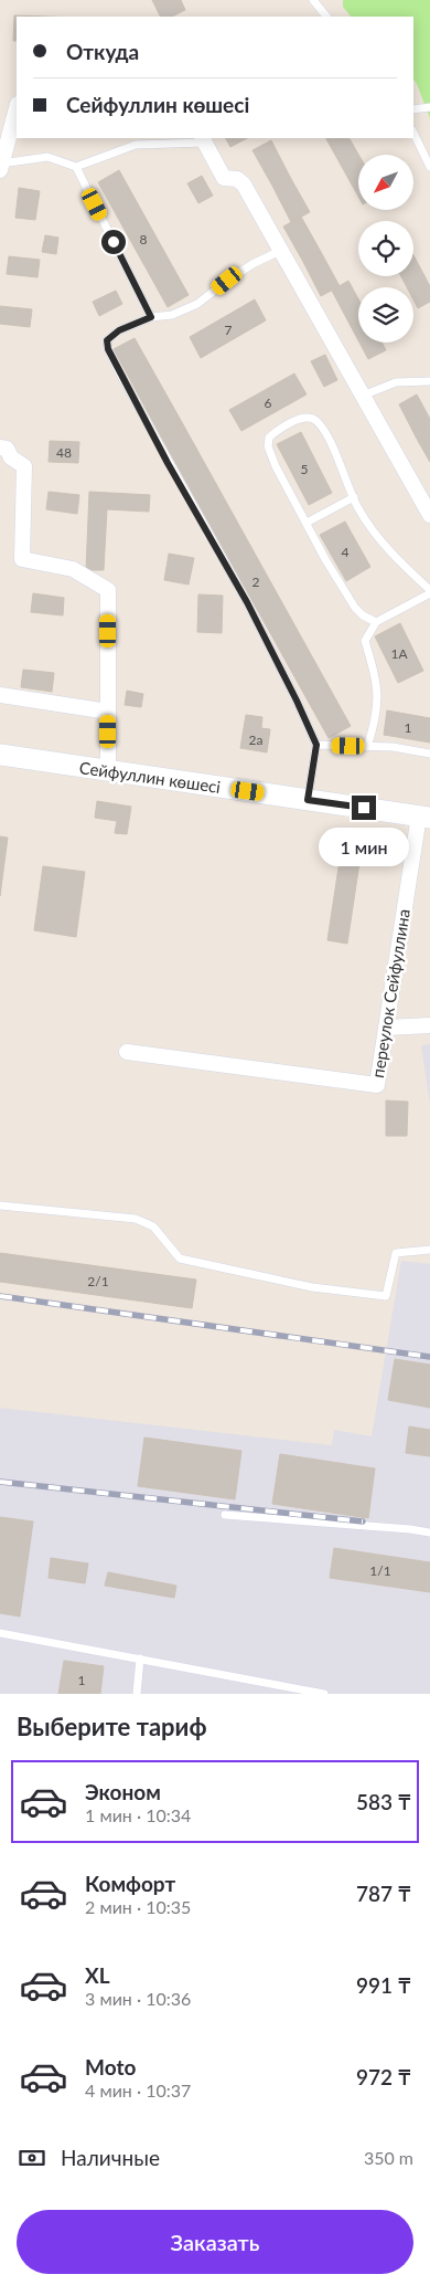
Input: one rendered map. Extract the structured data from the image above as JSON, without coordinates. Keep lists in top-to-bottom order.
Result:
{
  "streets": {
    "main road": ["Сейфуллин көшесі"],
    "street": ["переулок Сейфуллина"]
  },
  "crossings": [
    ["Сейфуллин көшесі", "переулок Сейфуллина"]
  ],
  "house_numbers": [
    "8",
    "7",
    "6",
    "48",
    "5",
    "4",
    "2",
    "1А",
    "1",
    "2а",
    "2/1",
    "1/1",
    "1"
  ],
  "north": "bottom left",
  "page": {
    "banner": ["Откуда", "Сейфуллин көшесі"],
    "bubble": "1 мин",
    "heading": "Выберите тариф",
    "list": [
      {
        "name": "Эконом",
        "note": "1 мин · 10:34",
        "value": "583 ₸"
      },
      {
        "name": "Комфорт",
        "note": "2 мин · 10:35",
        "value": "787 ₸"
      },
      {
        "name": "XL",
        "note": "3 мин · 10:36",
        "value": "991 ₸"
      },
      {
        "name": "Moto",
        "note": "4 мин · 10:37",
        "value": "972 ₸"
      }
    ],
    "pay": ["Наличные", "350 m"],
    "buttons": "Заказать"
  }
}
